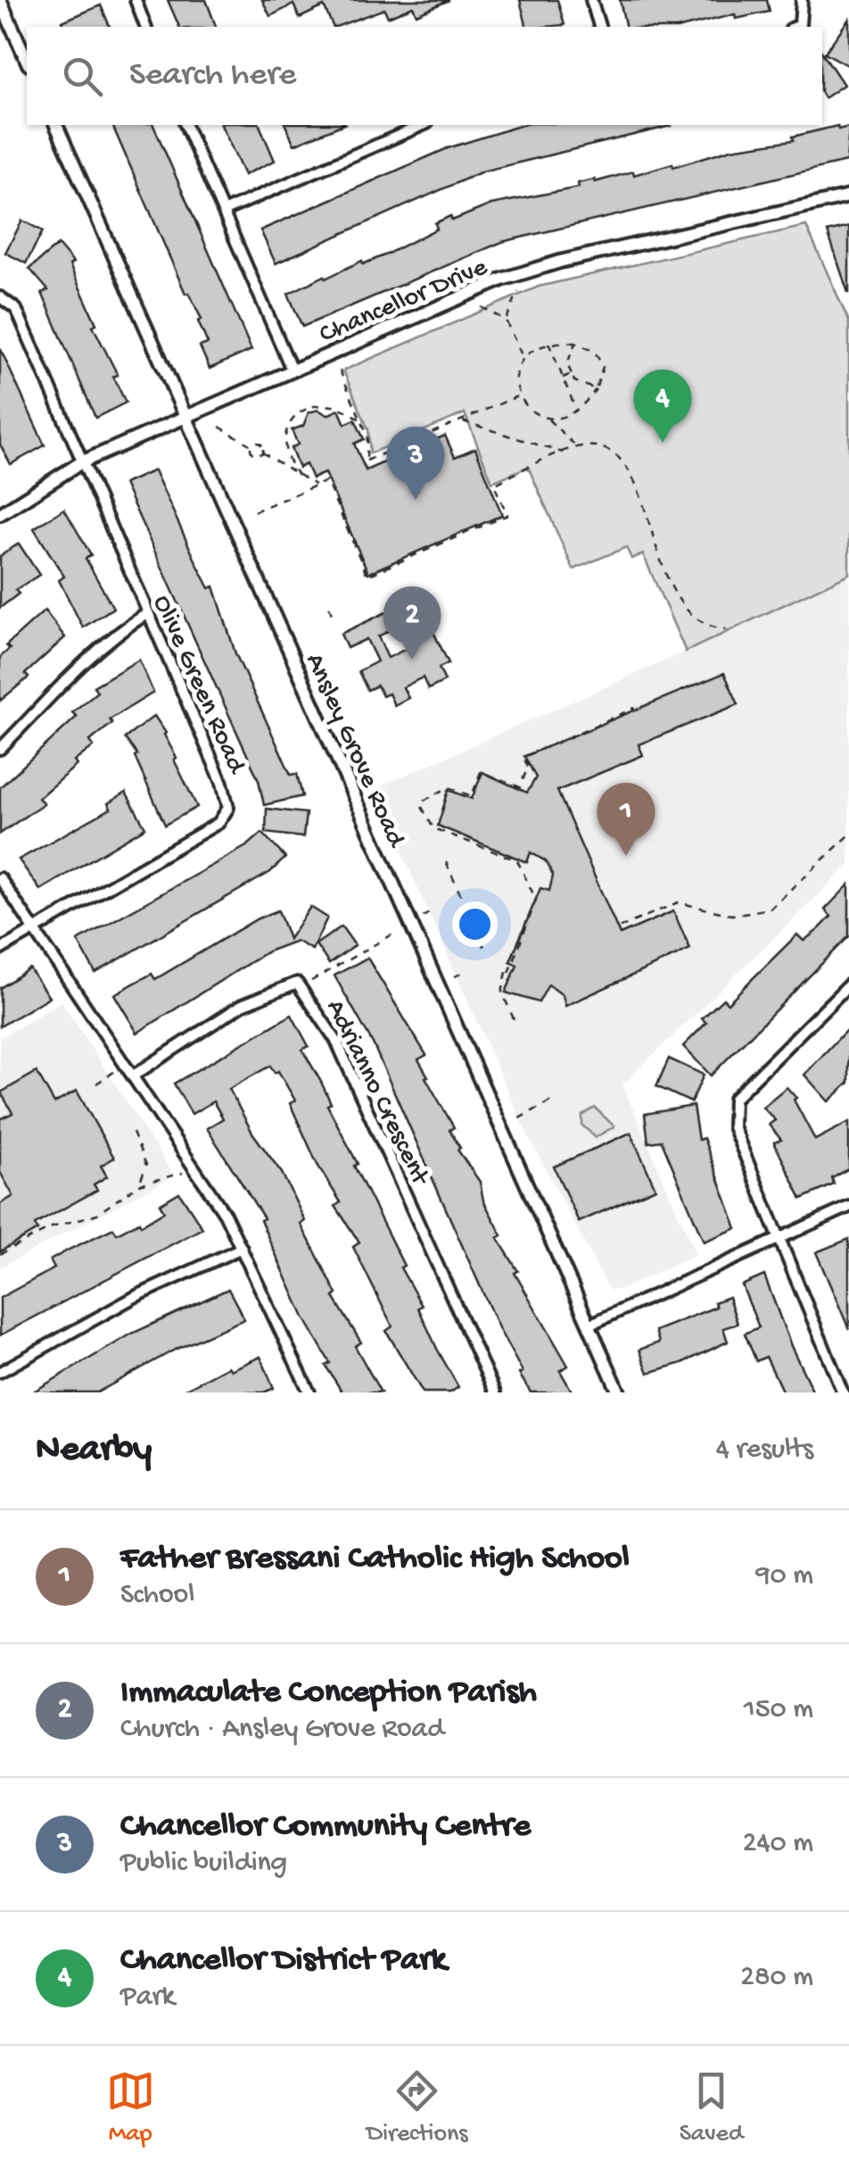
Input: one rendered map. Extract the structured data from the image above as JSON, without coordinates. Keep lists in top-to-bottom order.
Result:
{
  "streets": {
    "street": [
      "Chancellor Drive",
      "Olive Green Road",
      "Ansley Grove Road",
      "Adrianno Crescent"
    ]
  },
  "crossings": [
    ["Chancellor Drive", "Olive Green Road"],
    ["Chancellor Drive", "Ansley Grove Road"]
  ],
  "page": {
    "search": "Search here",
    "pins": [
      "4",
      "3",
      "2",
      "1"
    ],
    "heading": ["Nearby", "4 results"],
    "list": [
      {
        "mark": "1",
        "name": "Father Bressani Catholic High School",
        "note": "School",
        "value": "90 m"
      },
      {
        "mark": "2",
        "name": "Immaculate Conception Parish",
        "note": "Church · Ansley Grove Road",
        "value": "150 m"
      },
      {
        "mark": "3",
        "name": "Chancellor Community Centre",
        "note": "Public building",
        "value": "240 m"
      },
      {
        "mark": "4",
        "name": "Chancellor District Park",
        "note": "Park",
        "value": "280 m"
      }
    ],
    "nav": ["Map", "Directions", "Saved"]
  }
}
